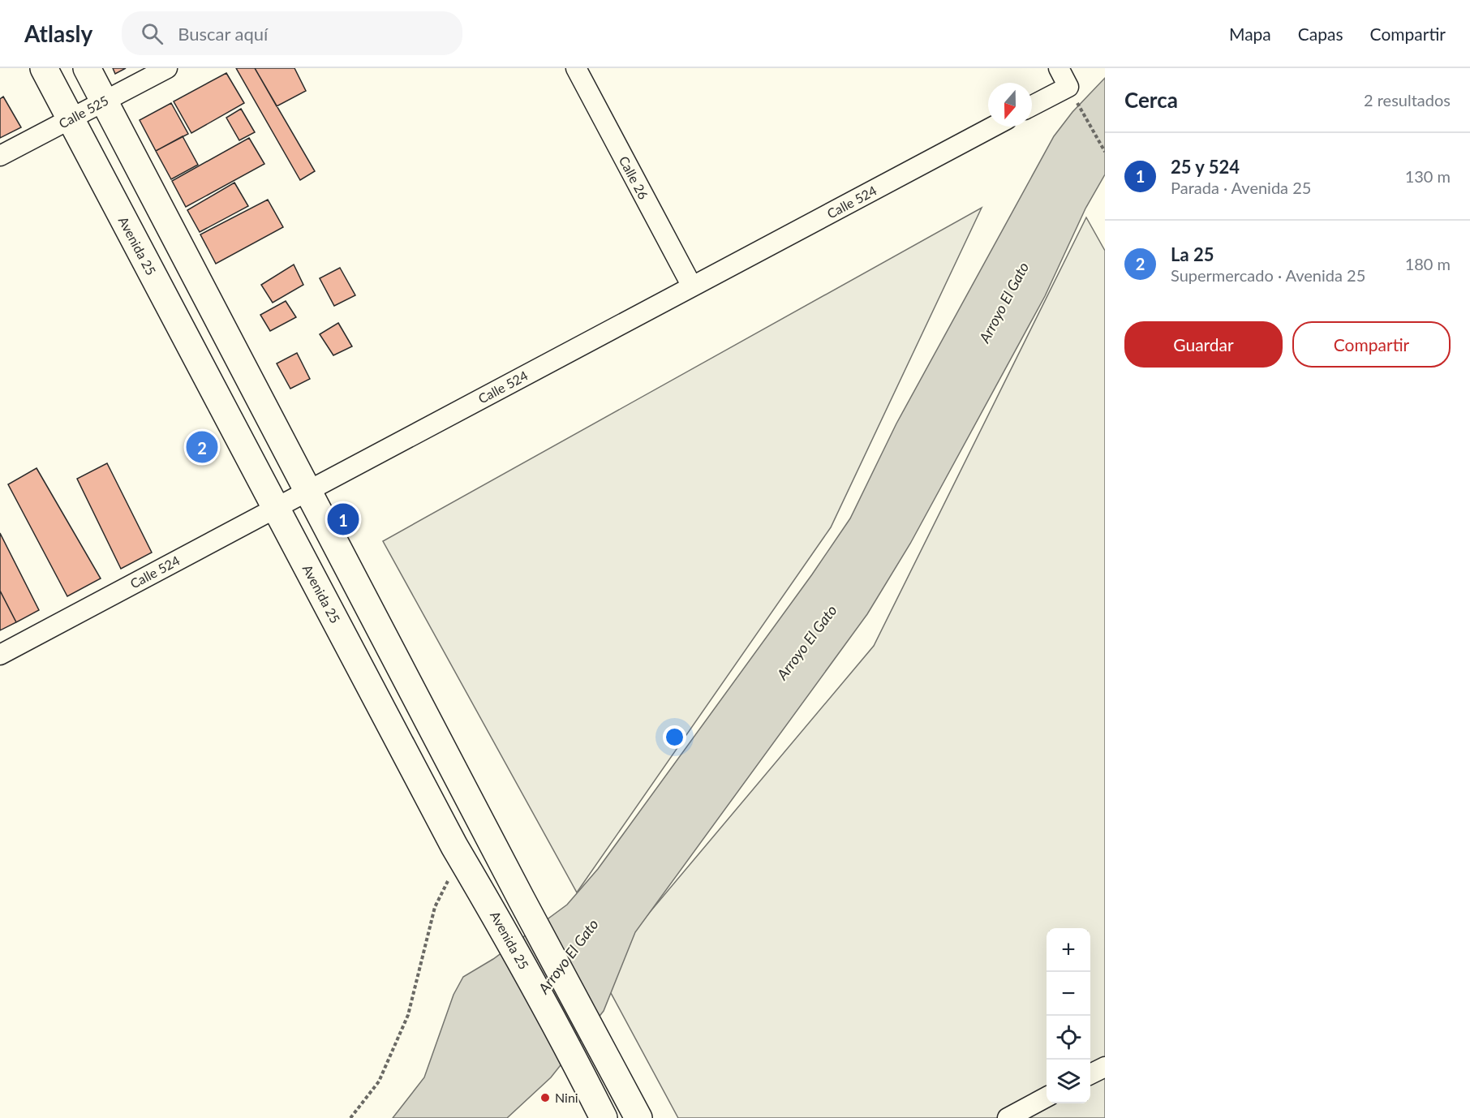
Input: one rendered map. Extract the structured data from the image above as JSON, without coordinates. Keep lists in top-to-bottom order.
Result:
{
  "streets": {
    "main road": ["Avenida 25"],
    "street": ["Calle 525", "Calle 26", "Calle 524"]
  },
  "crossings": [
    ["Calle 525", "Avenida 25"],
    ["Calle 26", "Calle 524"],
    ["Calle 524", "Avenida 25"]
  ],
  "water": ["Arroyo El Gato"],
  "places": ["Nini"],
  "north": "bottom",
  "page": {
    "header": "Atlasly",
    "search": "Buscar aquí",
    "nav": ["Mapa", "Capas", "Compartir"],
    "heading": ["Cerca", "2 resultados"],
    "list": [
      {
        "mark": "1",
        "name": "25 y 524",
        "note": "Parada · Avenida 25",
        "value": "130 m"
      },
      {
        "mark": "2",
        "name": "La 25",
        "note": "Supermercado · Avenida 25",
        "value": "180 m"
      }
    ],
    "buttons": ["Guardar", "Compartir"],
    "pins": ["2", "1"],
    "map_buttons": ["+", "−"]
  }
}
